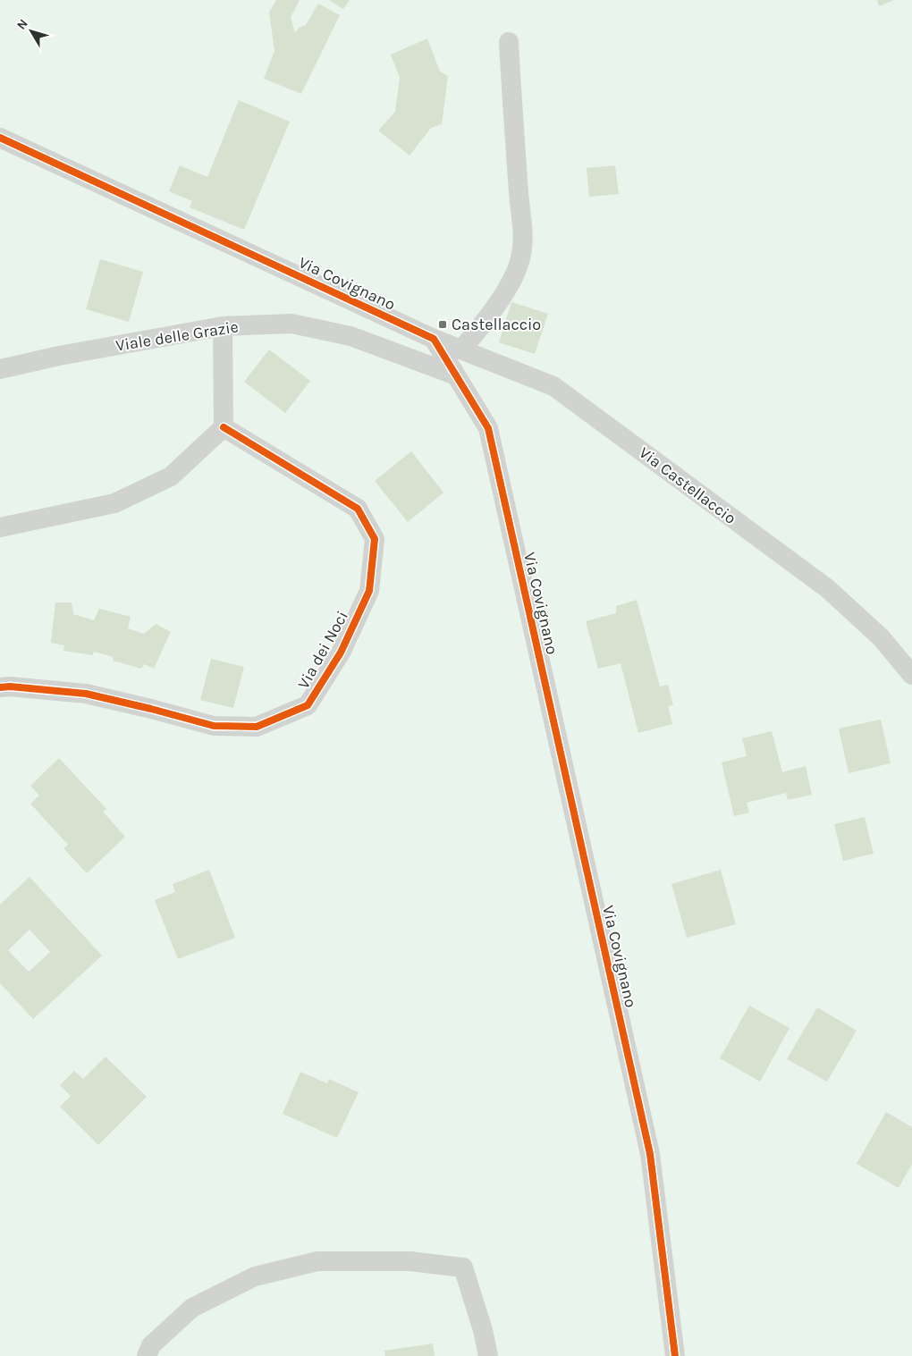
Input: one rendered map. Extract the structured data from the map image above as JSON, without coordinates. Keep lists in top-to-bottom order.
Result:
{
  "streets": {
    "street": [
      "Via Covignano",
      "Viale delle Grazie",
      "Via Castellaccio",
      "Via dei Noci"
    ]
  },
  "crossings": [
    ["Via Covignano", "Viale delle Grazie"],
    ["Via Covignano", "Via Castellaccio"]
  ],
  "places": {
    "transit": ["Castellaccio"]
  },
  "north": "top left"
}
